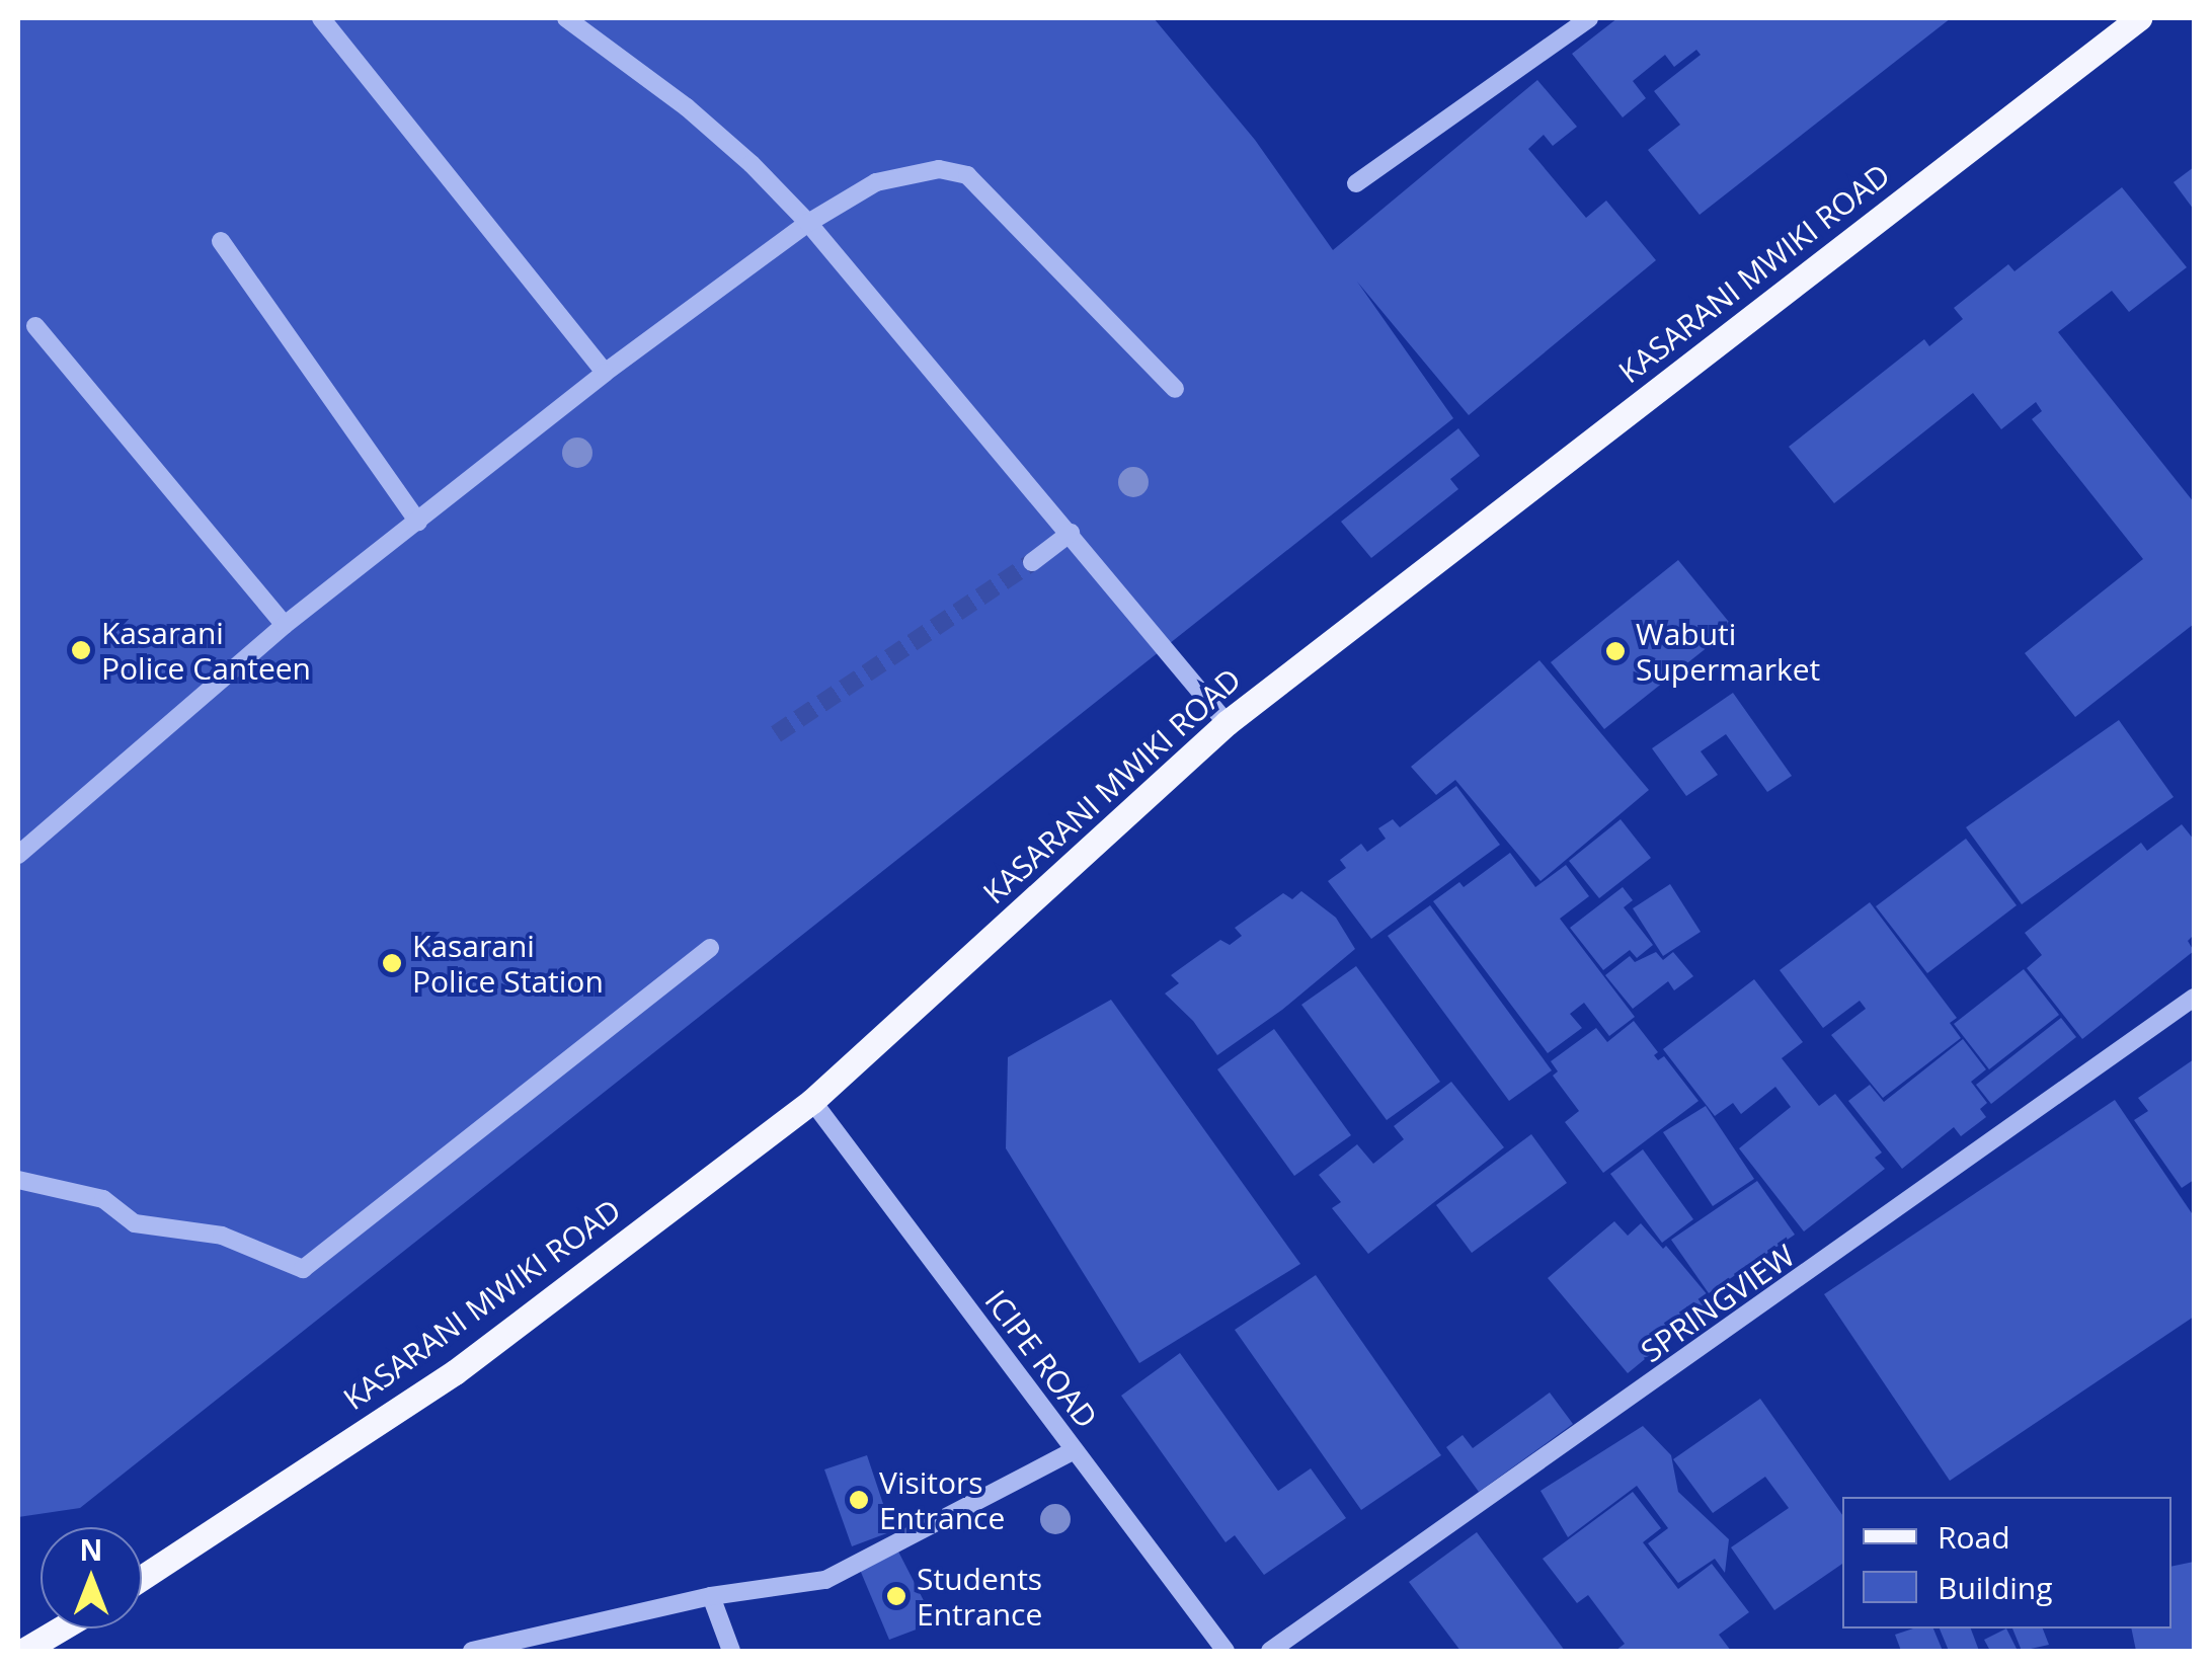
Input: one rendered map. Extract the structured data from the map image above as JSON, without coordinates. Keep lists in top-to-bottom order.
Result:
{
  "streets": {
    "main road": ["KASARANI MWIKI ROAD"],
    "street": ["SPRINGVIEW", "ICIPE ROAD"]
  },
  "crossings": [
    ["KASARANI MWIKI ROAD", "ICIPE ROAD"]
  ],
  "places": [
    "Kasarani Police Canteen",
    "Wabuti Supermarket",
    "Kasarani Police Station",
    "Visitors Entrance",
    "Students Entrance"
  ],
  "legend": ["Road", "Building"],
  "north": "top"
}
